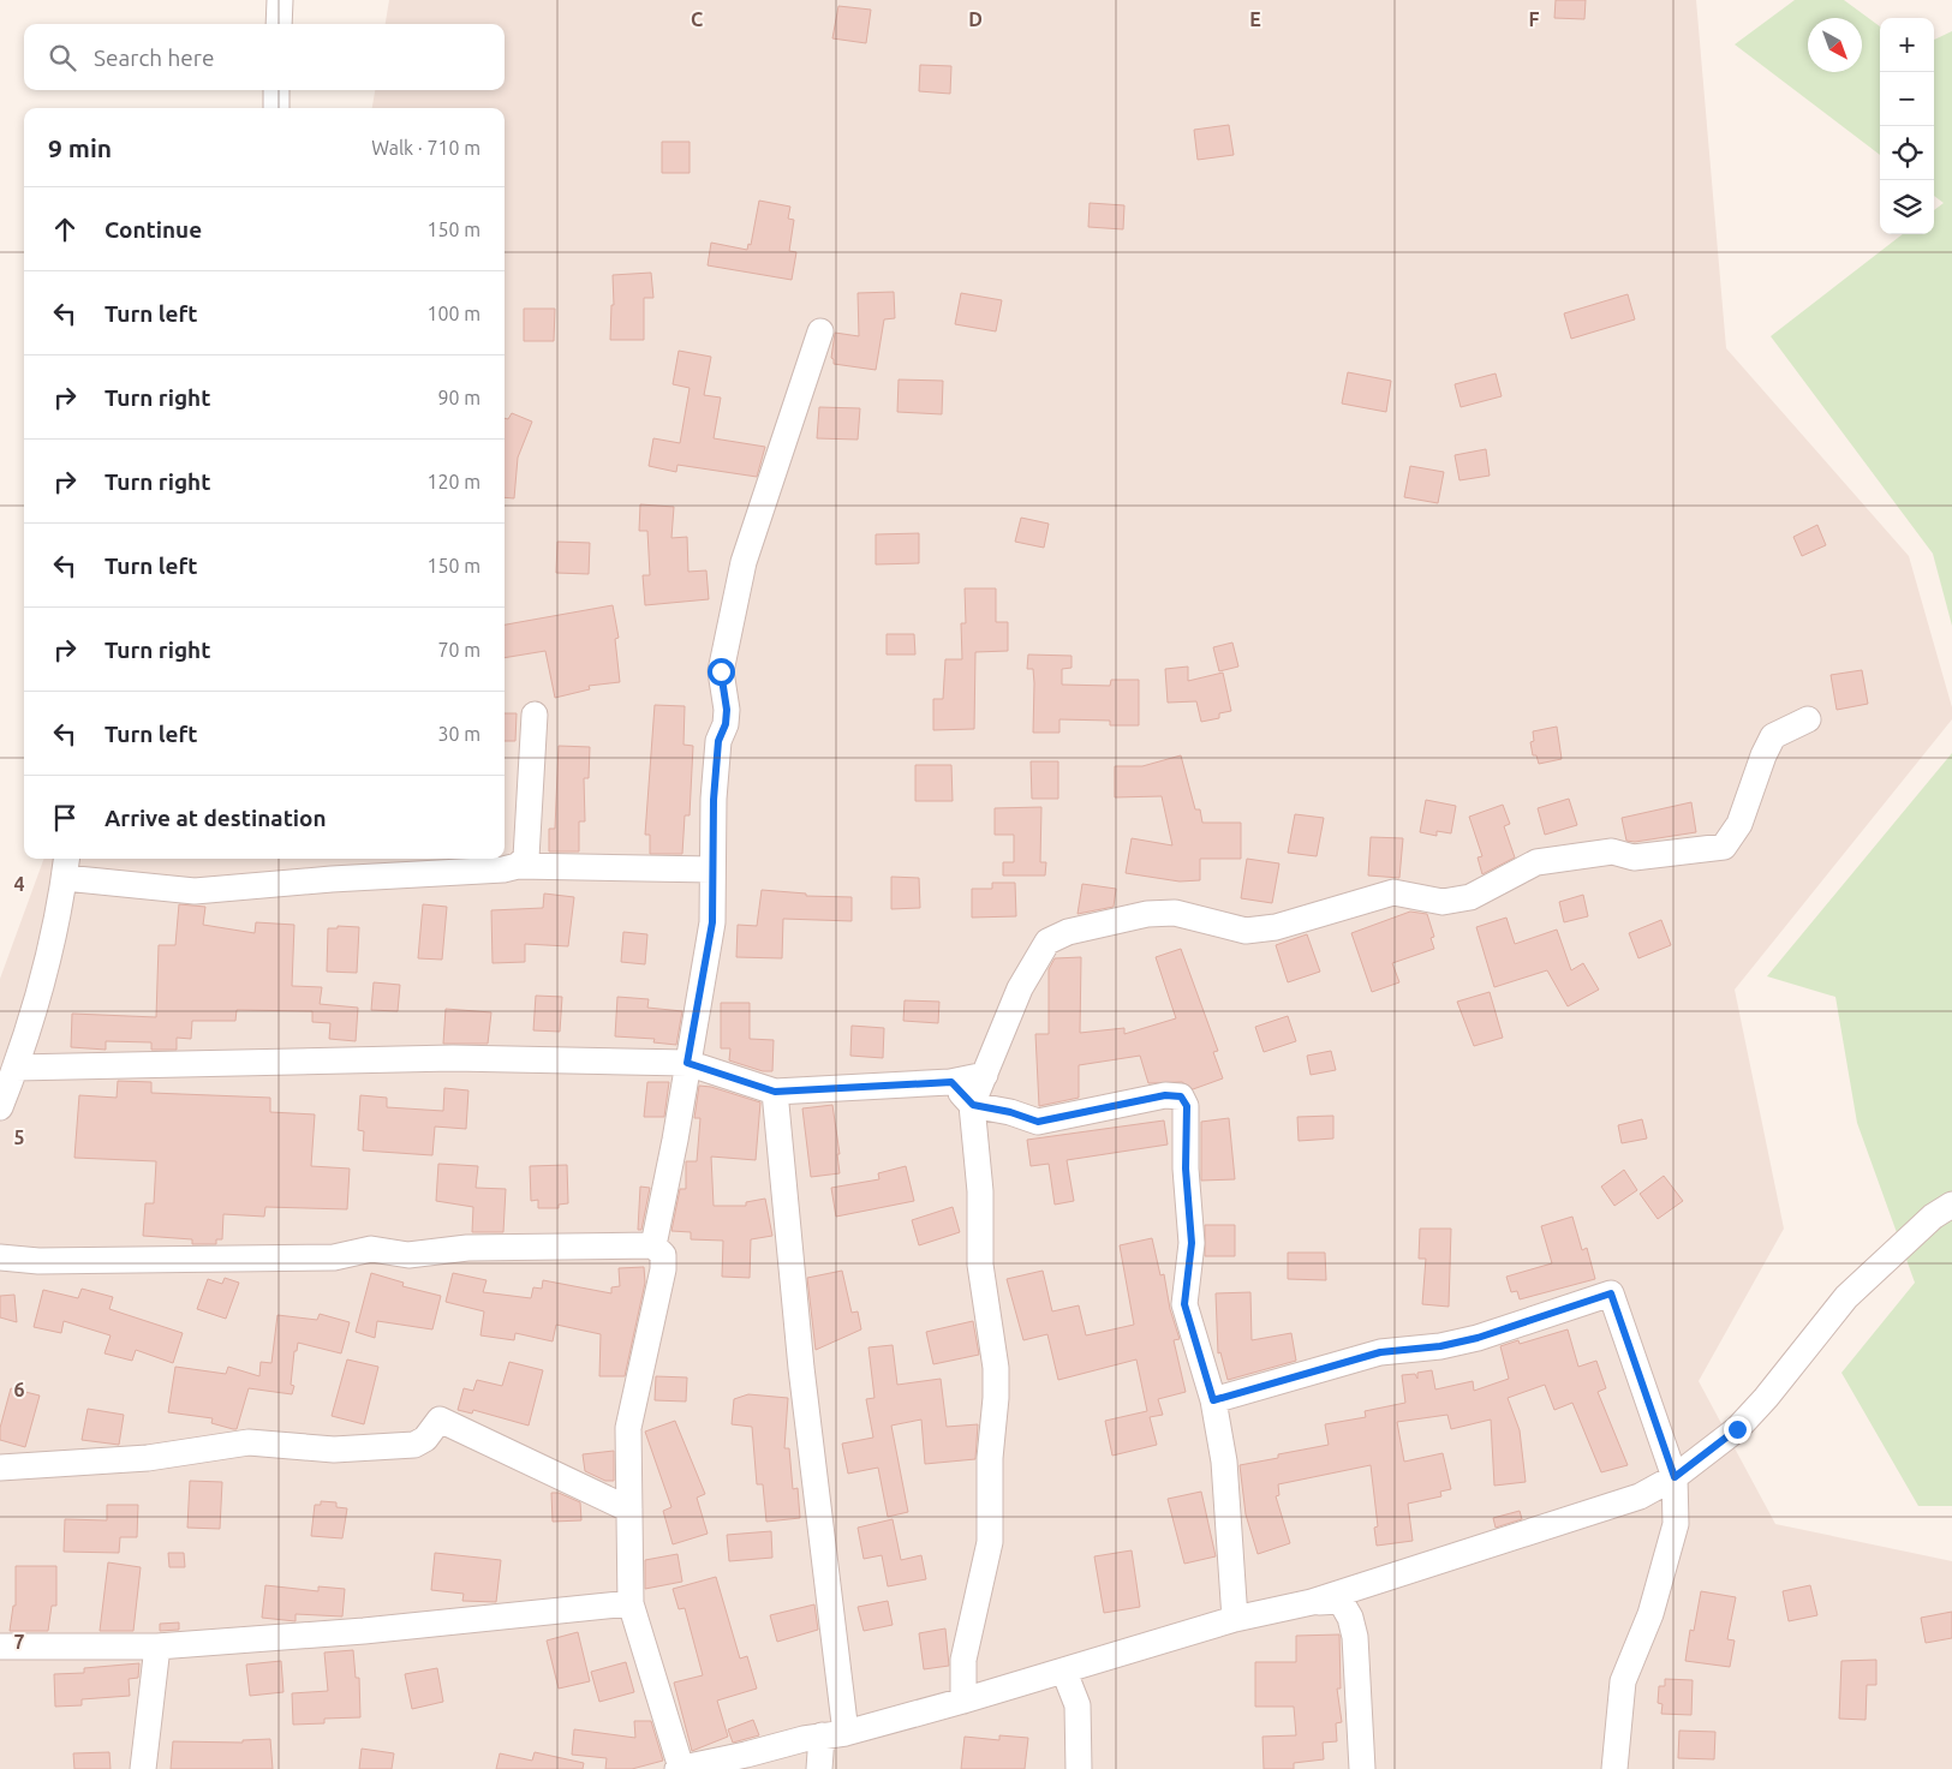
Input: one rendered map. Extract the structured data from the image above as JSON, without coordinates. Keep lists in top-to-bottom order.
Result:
{
  "north": "bottom right",
  "page": {
    "map_buttons": ["+", "−"],
    "search": "Search here",
    "heading": ["9 min", "Walk · 710 m"],
    "list": [
      ["Continue", "150 m"],
      ["Turn left", "100 m"],
      ["Turn right", "90 m"],
      ["Turn right", "120 m"],
      ["Turn left", "150 m"],
      ["Turn right", "70 m"],
      ["Turn left", "30 m"],
      "Arrive at destination"
    ]
  },
  "grid": {
    "columns": [
      "C",
      "D",
      "E",
      "F"
    ],
    "rows": [
      "4",
      "5",
      "6",
      "7"
    ]
  }
}
